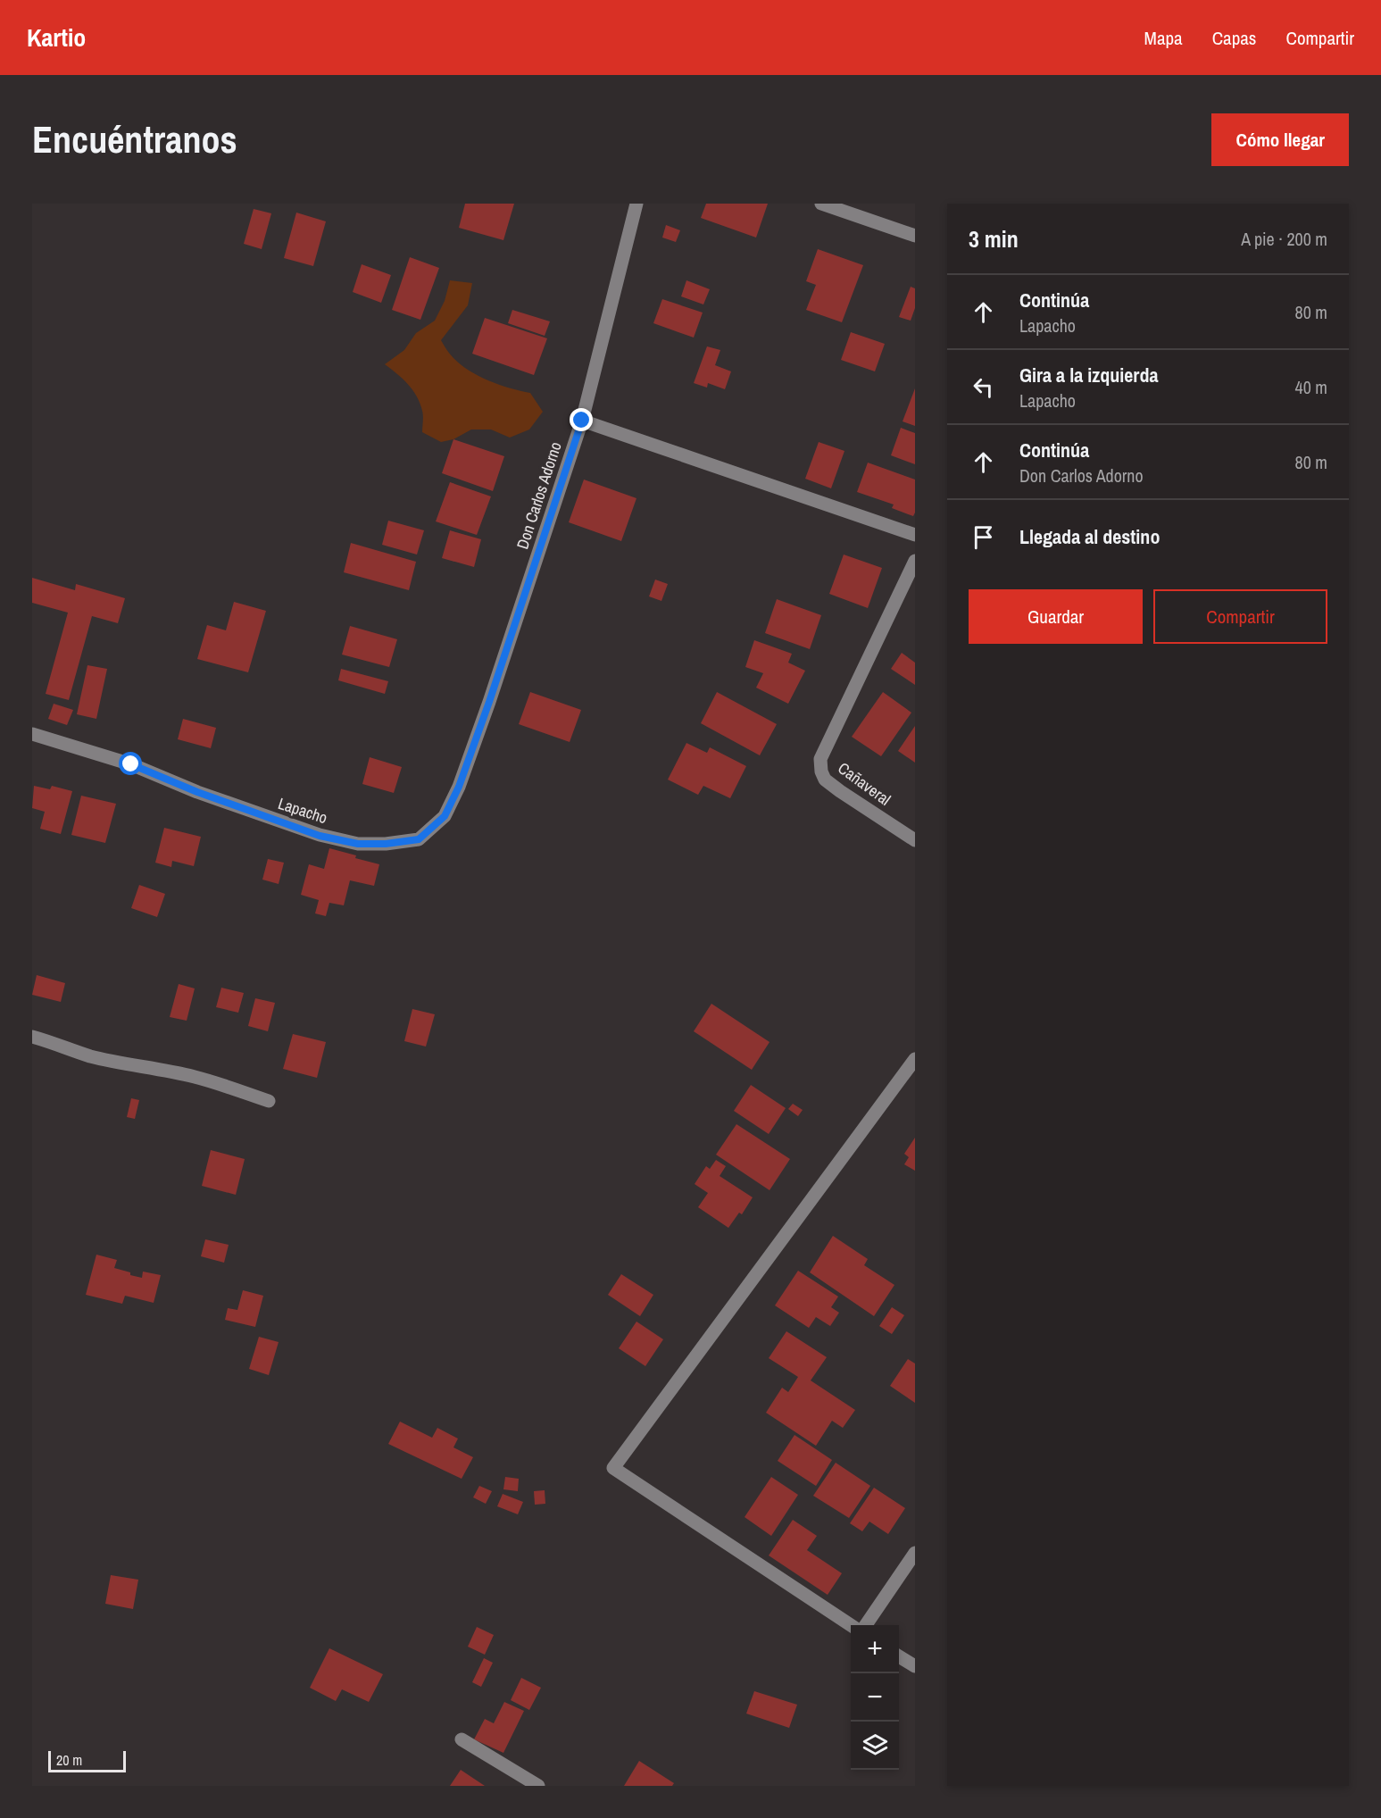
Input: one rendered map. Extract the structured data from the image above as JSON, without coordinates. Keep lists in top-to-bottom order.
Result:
{
  "streets": {
    "street": ["Don Carlos Adorno", "Cañaveral", "Lapacho"]
  },
  "crossings": [
    ["Don Carlos Adorno", "Lapacho"]
  ],
  "scale_bar": "20 m",
  "page": {
    "header": "Kartio",
    "nav": ["Mapa", "Capas", "Compartir"],
    "buttons": [
      "Cómo llegar",
      ["Guardar", "Compartir"]
    ],
    "title": "Encuéntranos",
    "heading": ["3 min", "A pie · 200 m"],
    "list": [
      ["Continúa", "Lapacho", "80 m"],
      ["Gira a la izquierda", "Lapacho", "40 m"],
      ["Continúa", "Don Carlos Adorno", "80 m"],
      "Llegada al destino"
    ],
    "map_buttons": ["+", "−"],
    "scale": "20 m"
  }
}
